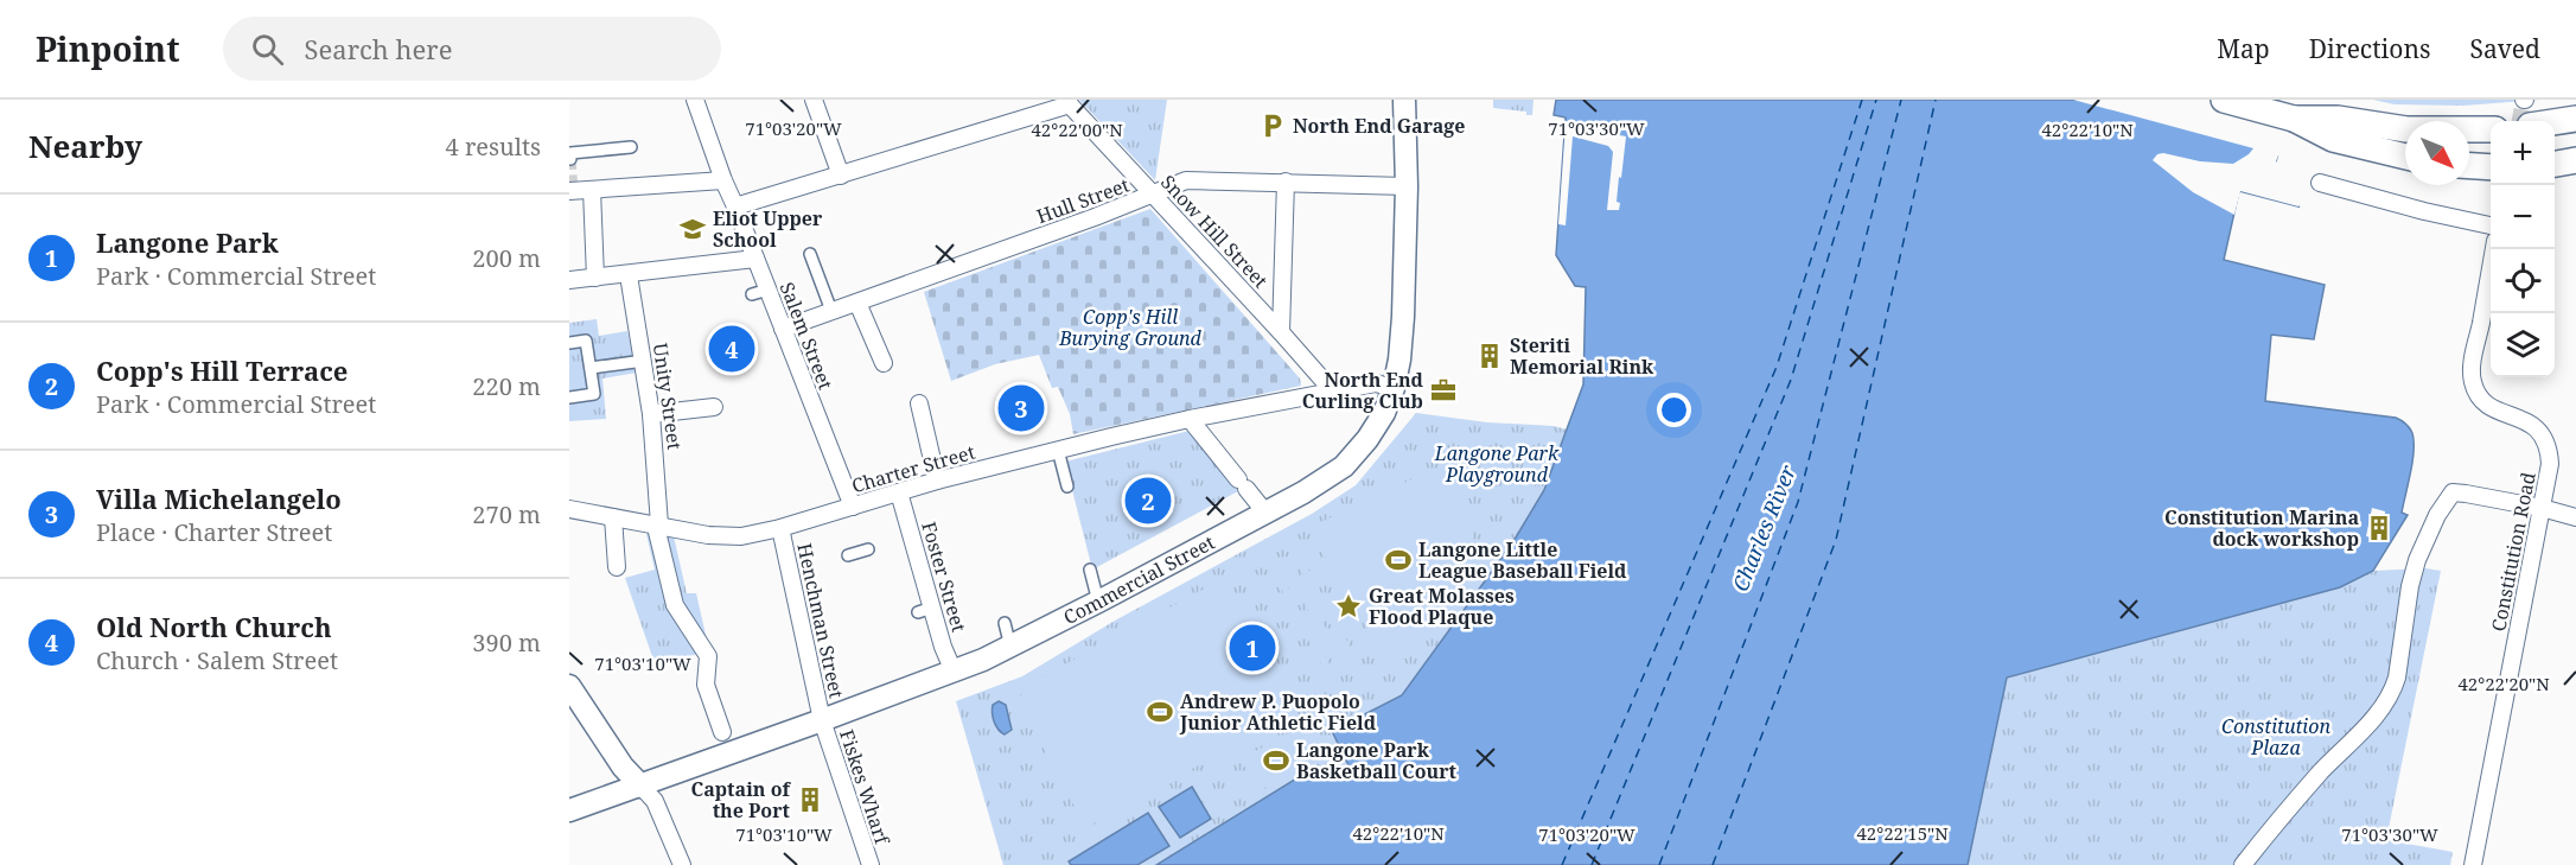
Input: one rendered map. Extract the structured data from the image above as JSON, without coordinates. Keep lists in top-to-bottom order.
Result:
{
  "streets": {
    "main road": ["Commercial Street"],
    "street": [
      "Hull Street",
      "Snow Hill Street",
      "Salem Street",
      "Unity Street",
      "Charter Street",
      "Constitution Road",
      "Foster Street",
      "Henchman Street",
      "Fiskes Wharf"
    ]
  },
  "crossings": [
    ["Hull Street", "Snow Hill Street"],
    ["Hull Street", "Salem Street"],
    ["Hull Street", "Commercial Street"],
    ["Snow Hill Street", "Charter Street"],
    ["Salem Street", "Charter Street"],
    ["Unity Street", "Charter Street"],
    ["Charter Street", "Foster Street"],
    ["Charter Street", "Commercial Street"],
    ["Charter Street", "Henchman Street"],
    ["Foster Street", "Commercial Street"],
    ["Commercial Street", "Henchman Street"],
    ["Commercial Street", "Fiskes Wharf"],
    ["Henchman Street", "Fiskes Wharf"]
  ],
  "water": ["Charles River"],
  "parks": ["Copp's Hill Burying Ground", "Langone Park Playground", "Constitution Plaza"],
  "places": {
    "parking": ["North End Garage"],
    "school or university": ["Eliot Upper School"],
    "building": ["Steriti Memorial Rink", "Constitution Marina dock workshop", "Captain of the Port"],
    "office": ["North End Curling Club"],
    "sports": ["Langone Little League Baseball Field", "Andrew P. Puopolo Junior Athletic Field", "Langone Park Basketball Court"],
    "place": ["Great Molasses Flood Plaque"]
  },
  "north": "bottom right",
  "page": {
    "header": "Pinpoint",
    "search": "Search here",
    "nav": ["Map", "Directions", "Saved"],
    "heading": ["Nearby", "4 results"],
    "map_buttons": ["+", "−"],
    "list": [
      {
        "mark": "1",
        "name": "Langone Park",
        "note": "Park · Commercial Street",
        "value": "200 m"
      },
      {
        "mark": "2",
        "name": "Copp's Hill Terrace",
        "note": "Park · Commercial Street",
        "value": "220 m"
      },
      {
        "mark": "3",
        "name": "Villa Michelangelo",
        "note": "Place · Charter Street",
        "value": "270 m"
      },
      {
        "mark": "4",
        "name": "Old North Church",
        "note": "Church · Salem Street",
        "value": "390 m"
      }
    ],
    "pins": [
      "4",
      "3",
      "2",
      "1"
    ]
  },
  "coordinates": [
    "71°03'20\"W",
    "71°03'30\"W",
    "42°22'00\"N",
    "42°22'10\"N",
    "71°03'10\"W",
    "42°22'20\"N",
    "42°22'15\"N"
  ]
}
